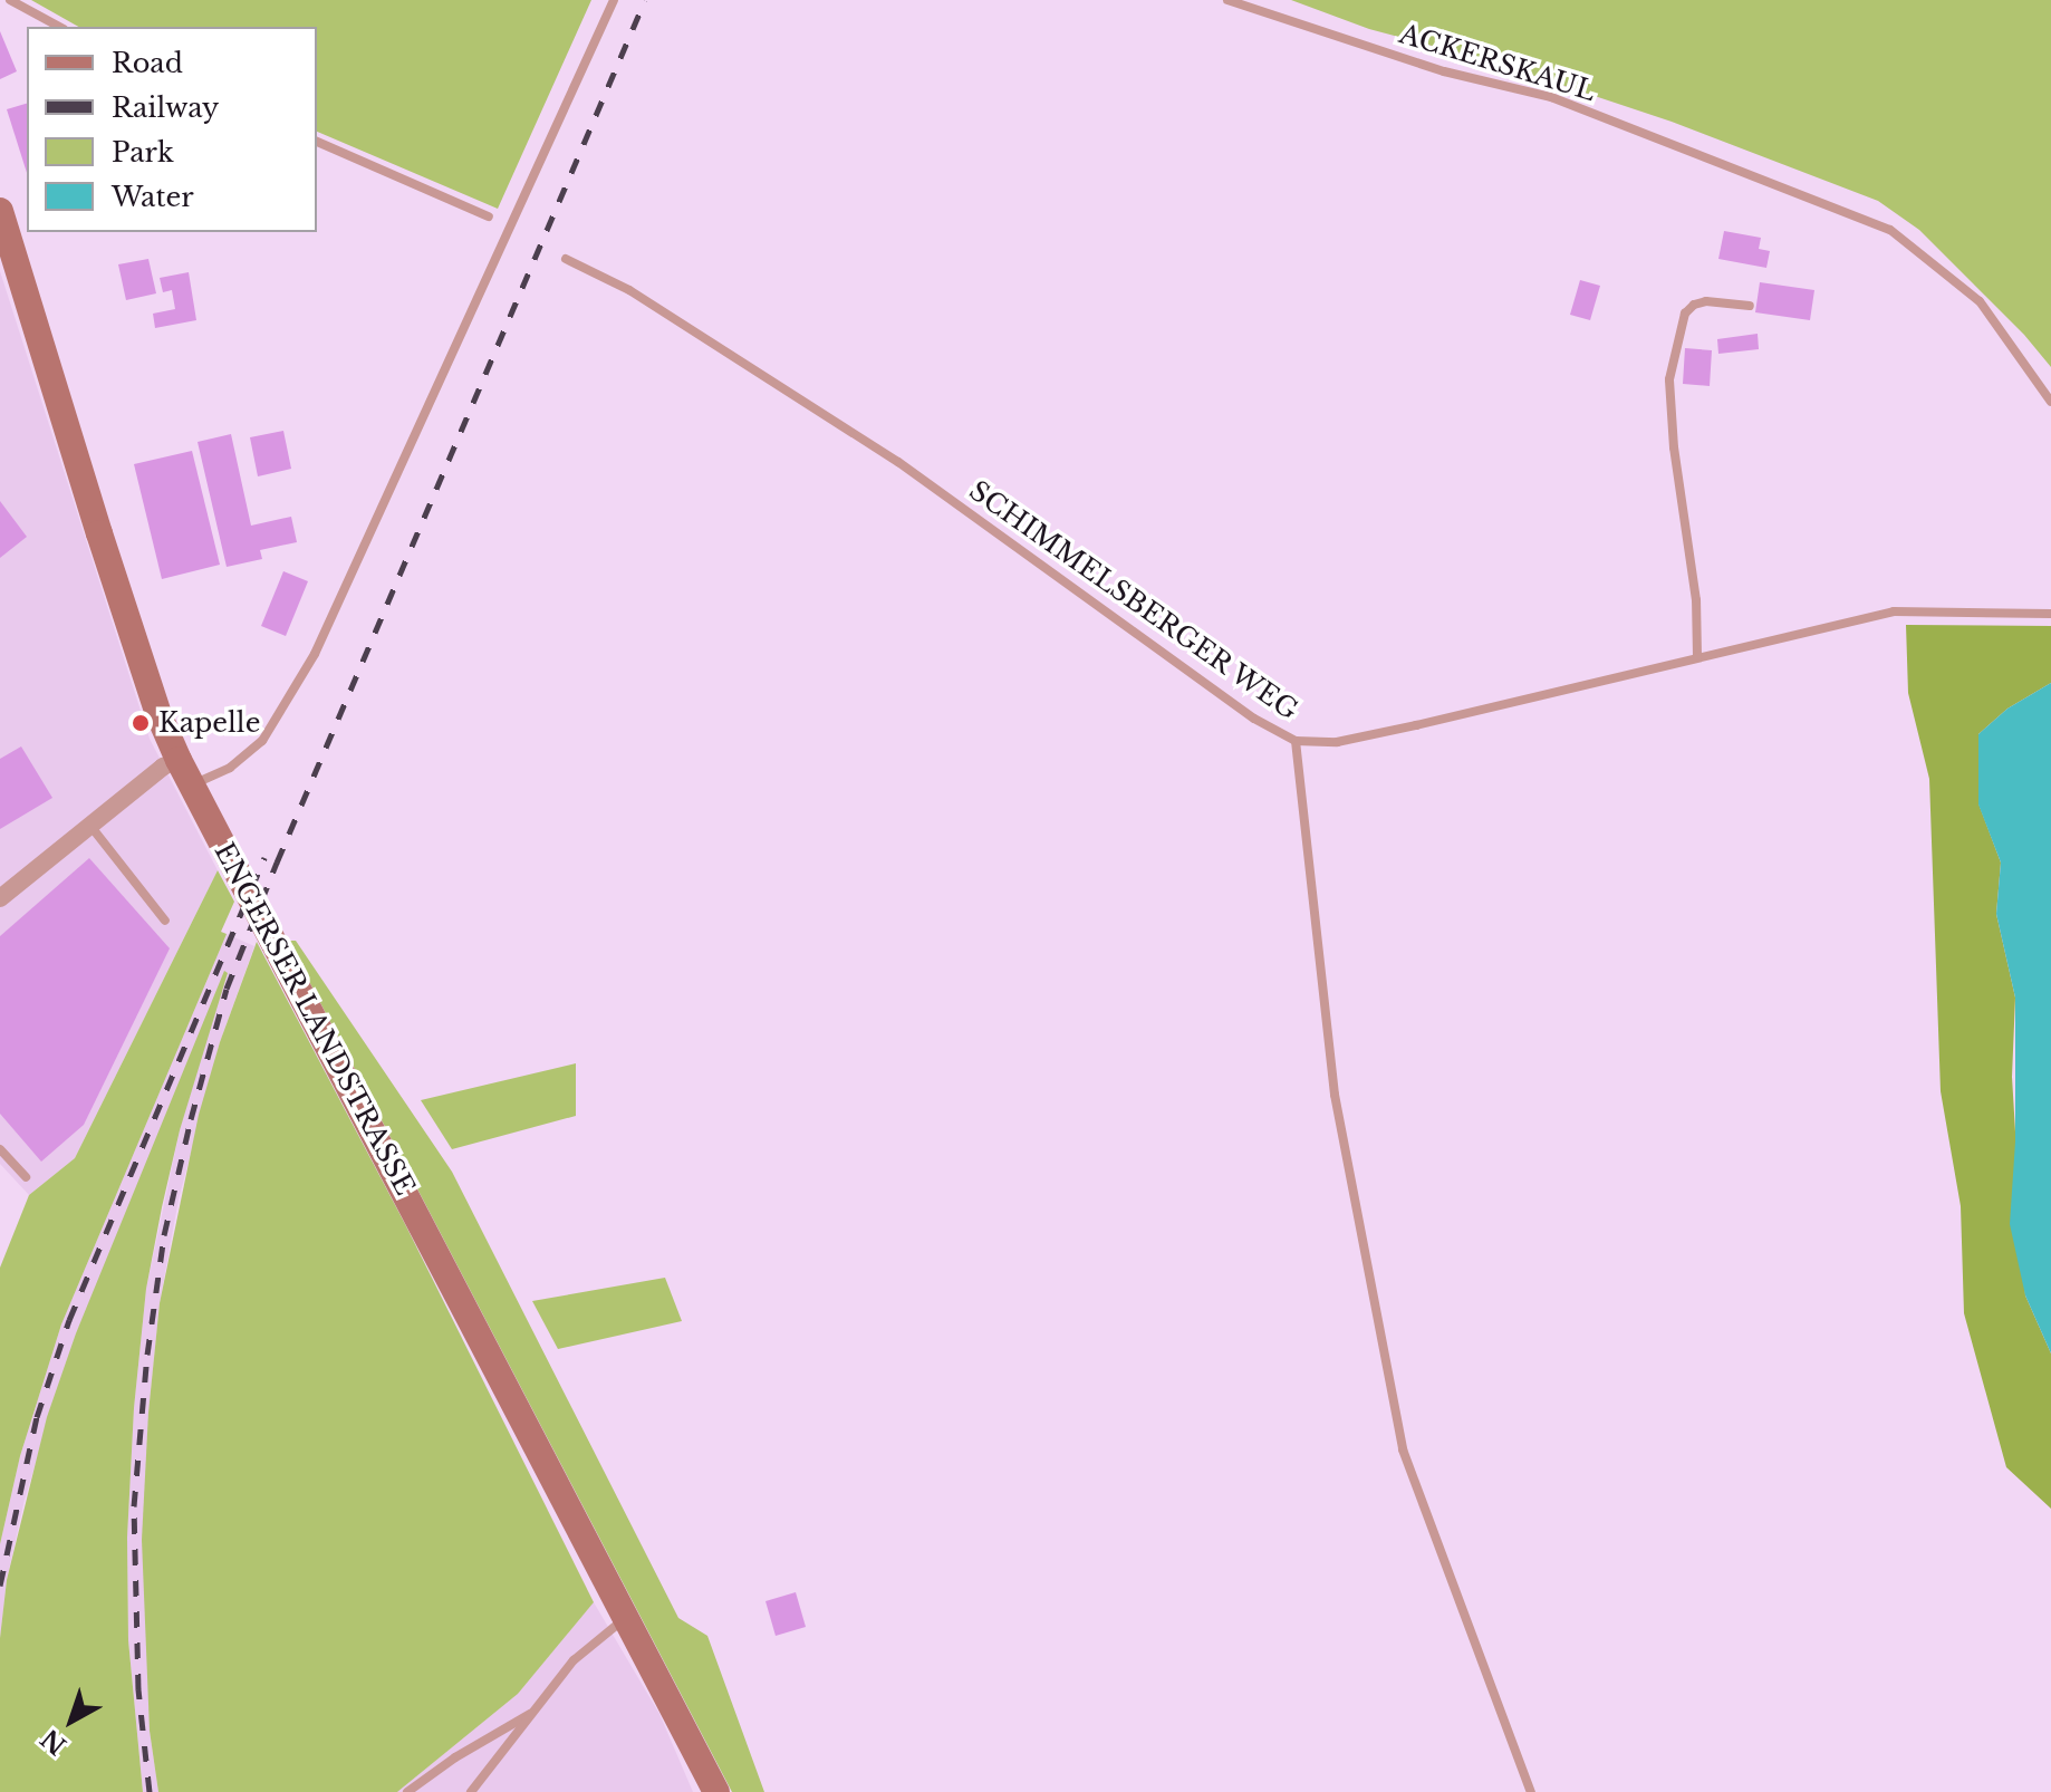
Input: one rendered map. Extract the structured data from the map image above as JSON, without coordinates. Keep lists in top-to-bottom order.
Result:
{
  "streets": {
    "main road": ["ENGERSER LANDSTRASSE"],
    "lane": ["ACKERSKAUL", "SCHIMMELSBERGER WEG"]
  },
  "places": ["Kapelle"],
  "legend": [
    "Road",
    "Railway",
    "Park",
    "Water"
  ],
  "north": "bottom left"
}
